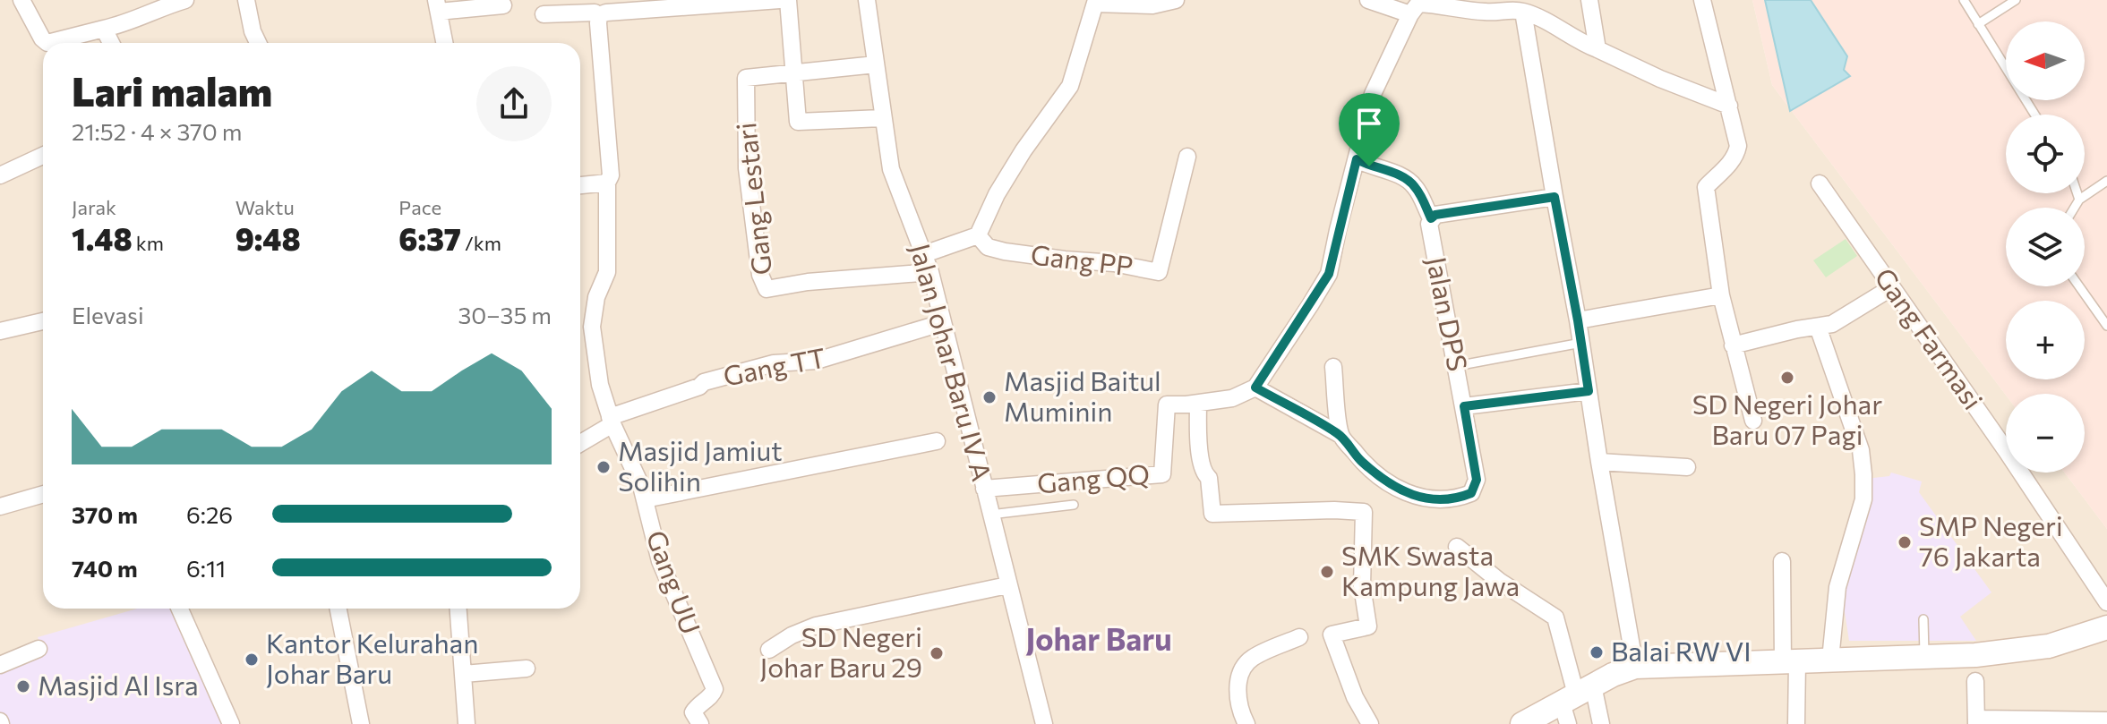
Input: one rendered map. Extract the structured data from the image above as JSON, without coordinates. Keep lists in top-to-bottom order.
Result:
{
  "streets": {
    "street": [
      "Gang Lestari",
      "Gang PP",
      "Jalan DPS",
      "Gang Farmasi",
      "Jalan Johar Baru IV A",
      "Gang TT",
      "Gang QQ",
      "Gang UU"
    ]
  },
  "crossings": [
    ["Gang Lestari", "Jalan Johar Baru IV A"],
    ["Jalan Johar Baru IV A", "Gang TT"],
    ["Jalan Johar Baru IV A", "Gang QQ"],
    ["Gang TT", "Gang UU"]
  ],
  "districts": ["Johar Baru"],
  "places": [
    "SD Negeri Johar Baru 07 Pagi",
    "Masjid Baitul Muminin",
    "Masjid Jamiut Solihin",
    "SMP Negeri 76 Jakarta",
    "SMK Swasta Kampung Jawa",
    "Balai RW VI",
    "SD Negeri Johar Baru 29",
    "Kantor Kelurahan Johar Baru",
    "Masjid Al Isra"
  ],
  "north": "left",
  "page": {
    "map_buttons": ["+", "−"],
    "heading": ["Lari malam", "21:52 · 4 × 370 m"],
    "stats": [
      ["Jarak", "1.48 km"],
      ["Waktu", "9:48"],
      ["Pace", "6:37 /km"]
    ],
    "chart": ["Elevasi", "30–35 m"],
    "list": [
      {
        "name": "370 m",
        "note": "6:26"
      },
      {
        "name": "740 m",
        "note": "6:11"
      }
    ]
  }
}
